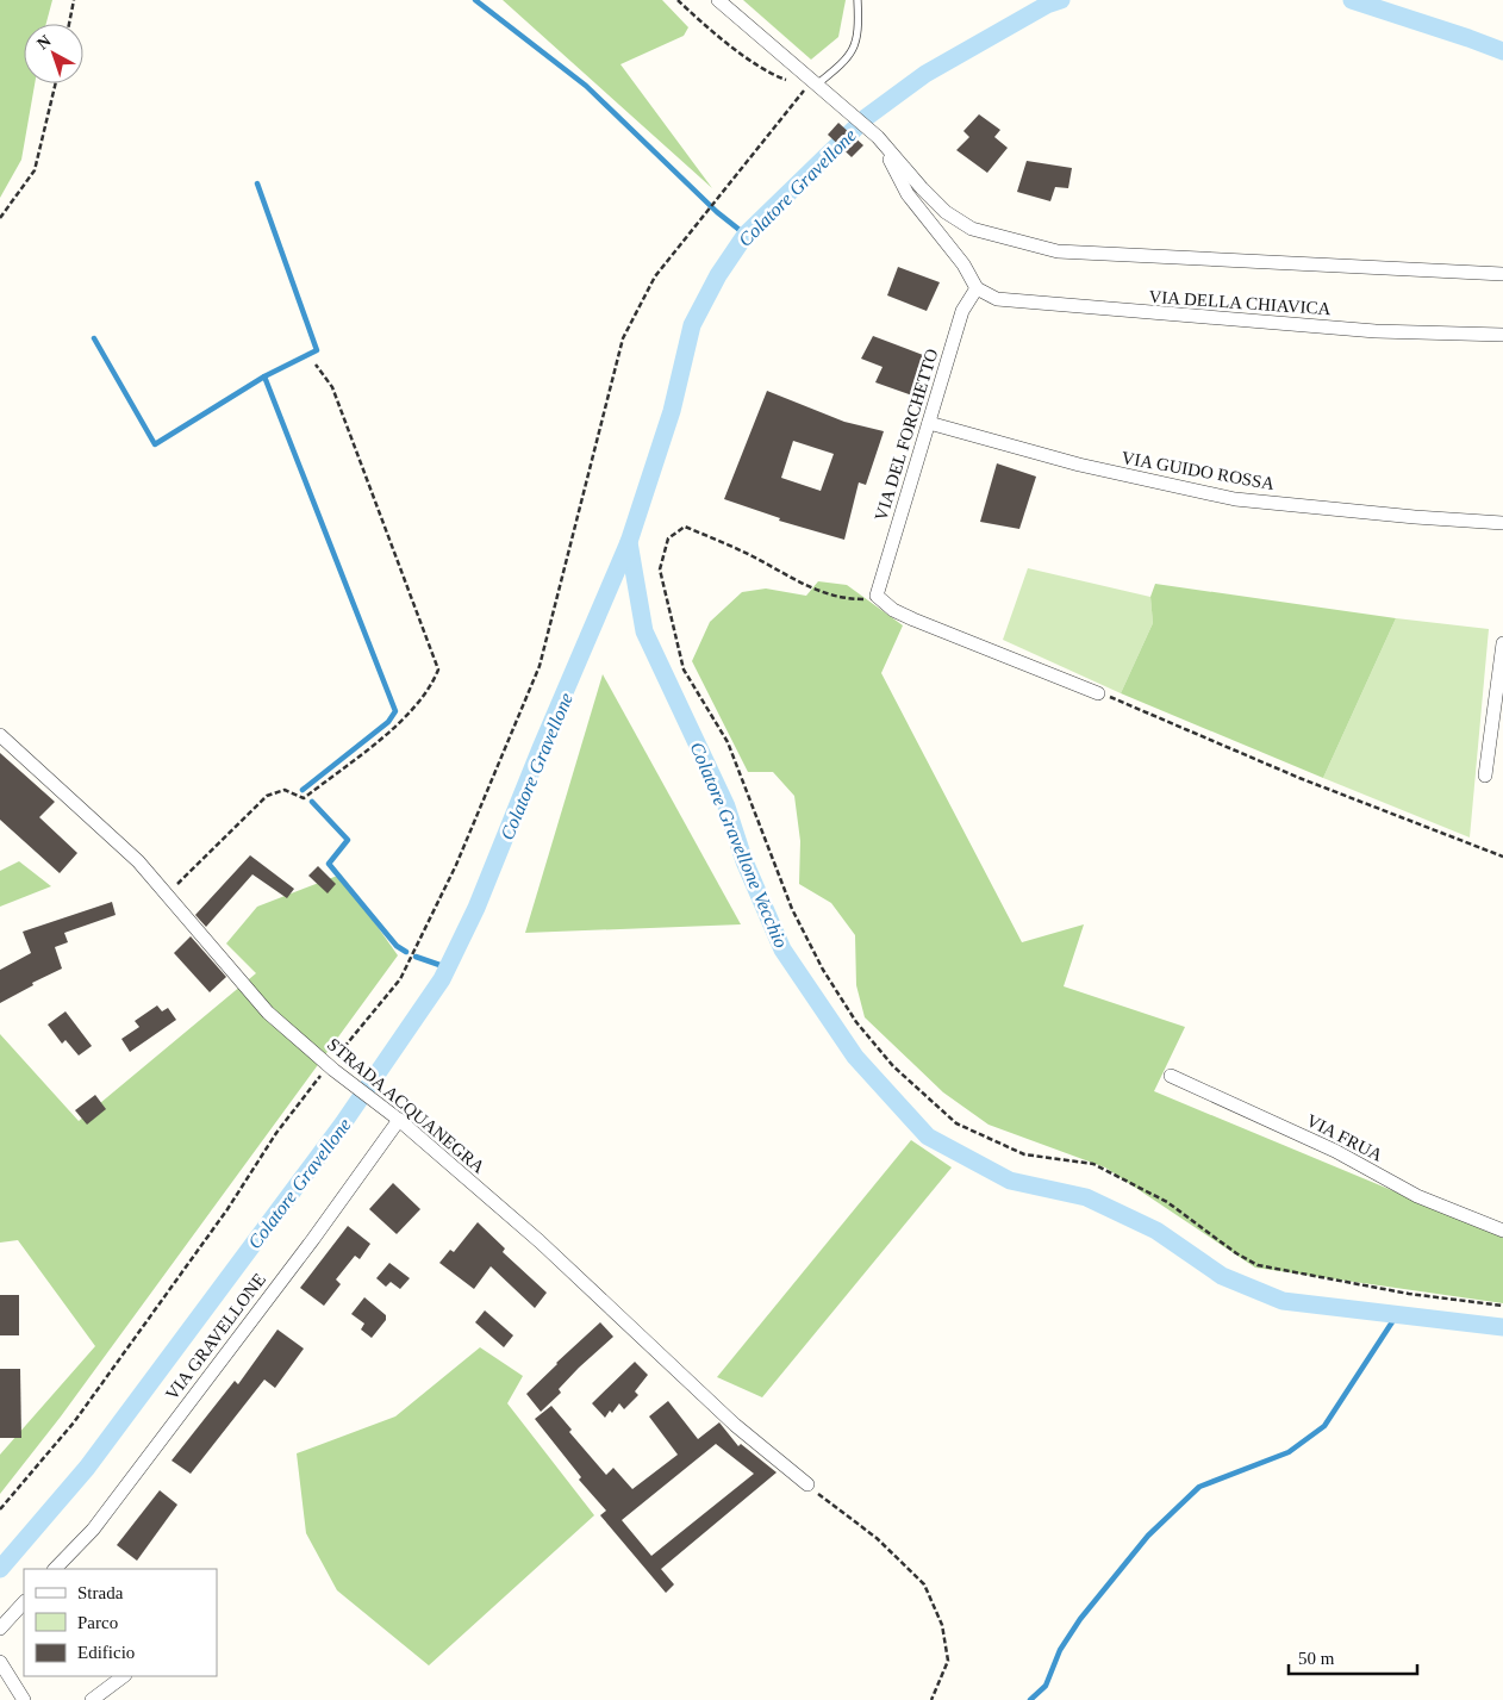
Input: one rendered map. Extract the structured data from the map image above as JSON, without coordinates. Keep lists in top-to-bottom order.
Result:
{
  "streets": {
    "street": [
      "VIA DELLA CHIAVICA",
      "VIA DEL FORCHETTO",
      "VIA GUIDO ROSSA",
      "STRADA ACQUANEGRA",
      "VIA FRUA",
      "VIA GRAVELLONE"
    ]
  },
  "crossings": [
    ["VIA DELLA CHIAVICA", "VIA DEL FORCHETTO"],
    ["VIA DEL FORCHETTO", "VIA GUIDO ROSSA"],
    ["STRADA ACQUANEGRA", "VIA GRAVELLONE"]
  ],
  "water": ["Colatore Gravellone", "Colatore Gravellone Vecchio"],
  "legend": ["Strada", "Parco", "Edificio"],
  "scale_bar": "50 m",
  "north": "top left"
}
